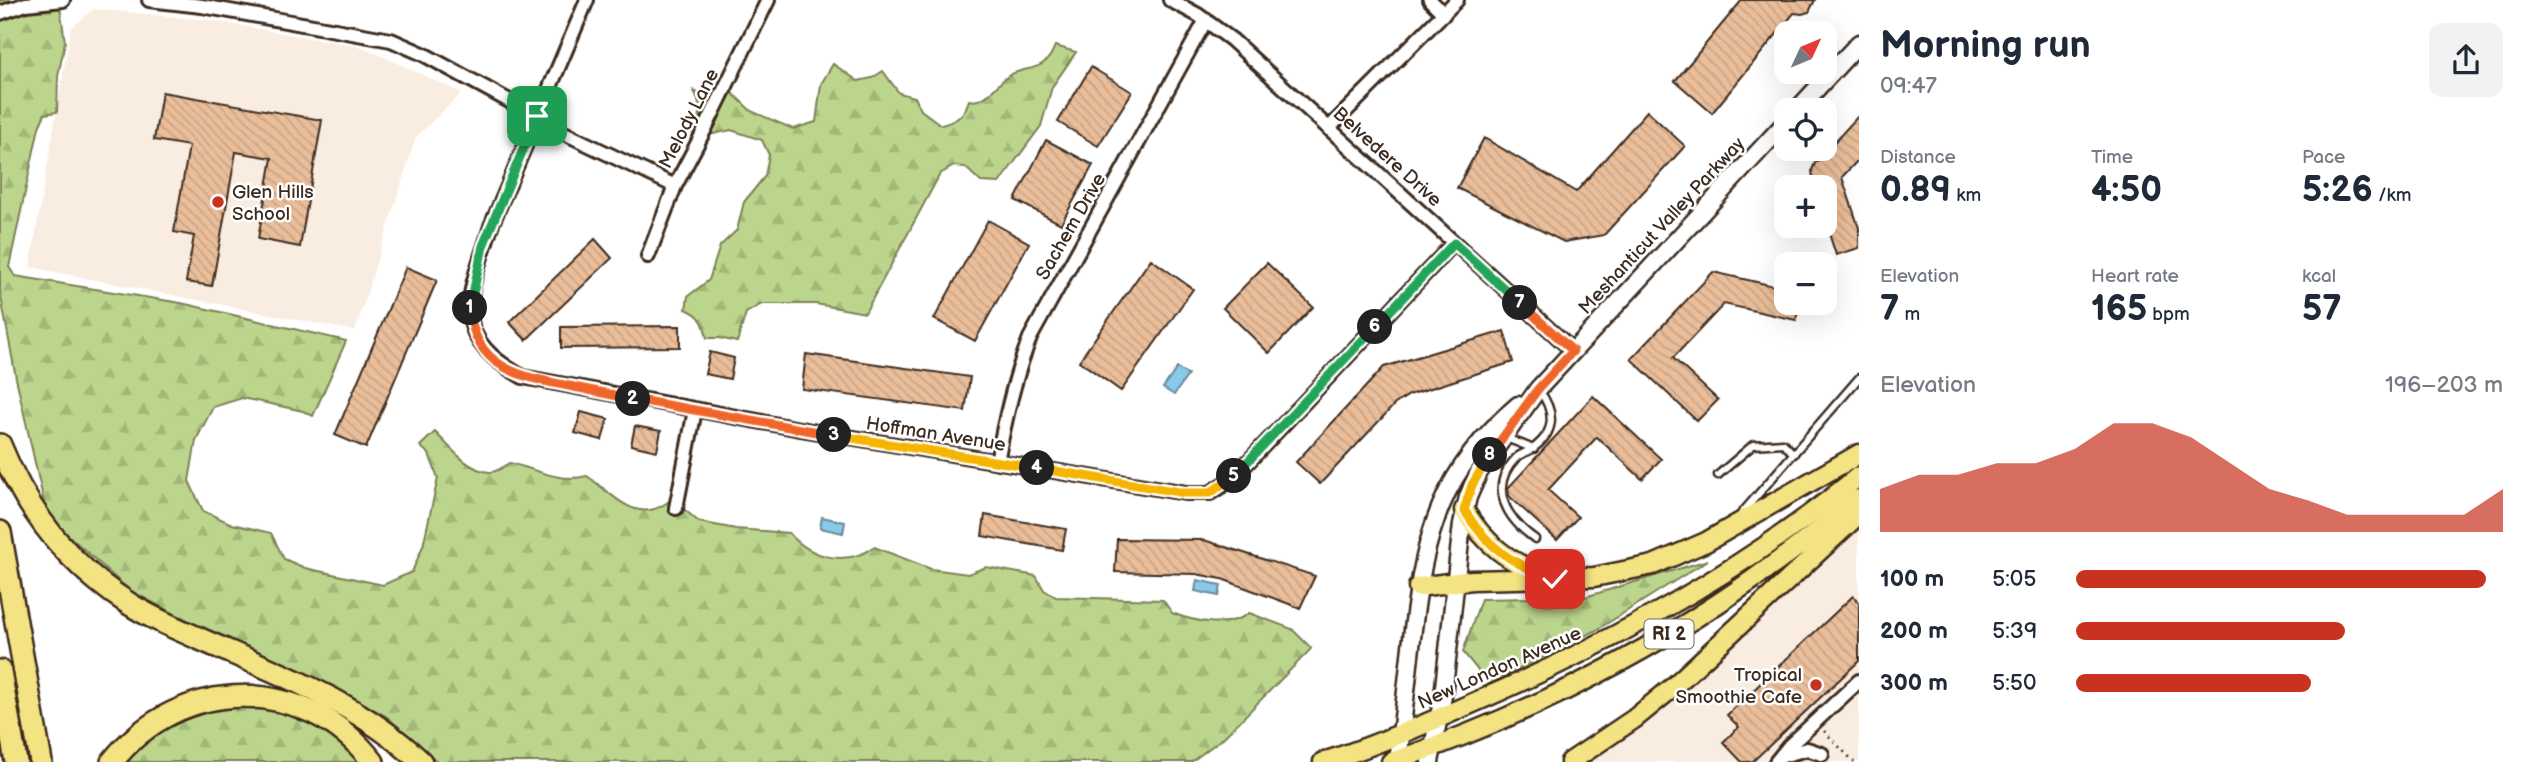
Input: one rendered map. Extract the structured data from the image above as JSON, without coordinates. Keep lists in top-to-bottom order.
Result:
{
  "streets": {
    "main road": ["RI 2", "New London Avenue"],
    "street": [
      "Melody Lane",
      "Belvedere Drive",
      "Meshanticut Valley Parkway",
      "Sachem Drive",
      "Hoffman Avenue"
    ]
  },
  "crossings": [
    ["Belvedere Drive", "Meshanticut Valley Parkway"],
    ["Belvedere Drive", "Sachem Drive"],
    ["Belvedere Drive", "Hoffman Avenue"],
    ["Meshanticut Valley Parkway", "RI 2"],
    ["Meshanticut Valley Parkway", "New London Avenue"],
    ["Sachem Drive", "Hoffman Avenue"]
  ],
  "places": ["Glen Hills School", "Tropical Smoothie Cafe"],
  "north": "top right",
  "page": {
    "heading": ["Morning run", "09:47"],
    "map_buttons": ["+", "−"],
    "stats": [
      ["Distance", "0.89 km"],
      ["Time", "4:50"],
      ["Pace", "5:26 /km"],
      ["Elevation", "7 m"],
      ["Heart rate", "165 bpm"],
      ["kcal", "57"]
    ],
    "pins": [
      "7",
      "1",
      "6",
      "2",
      "3",
      "8",
      "4",
      "5"
    ],
    "chart": ["Elevation", "196–203 m"],
    "list": [
      {
        "name": "100 m",
        "note": "5:05"
      },
      {
        "name": "200 m",
        "note": "5:39"
      },
      {
        "name": "300 m",
        "note": "5:50"
      }
    ]
  }
}
